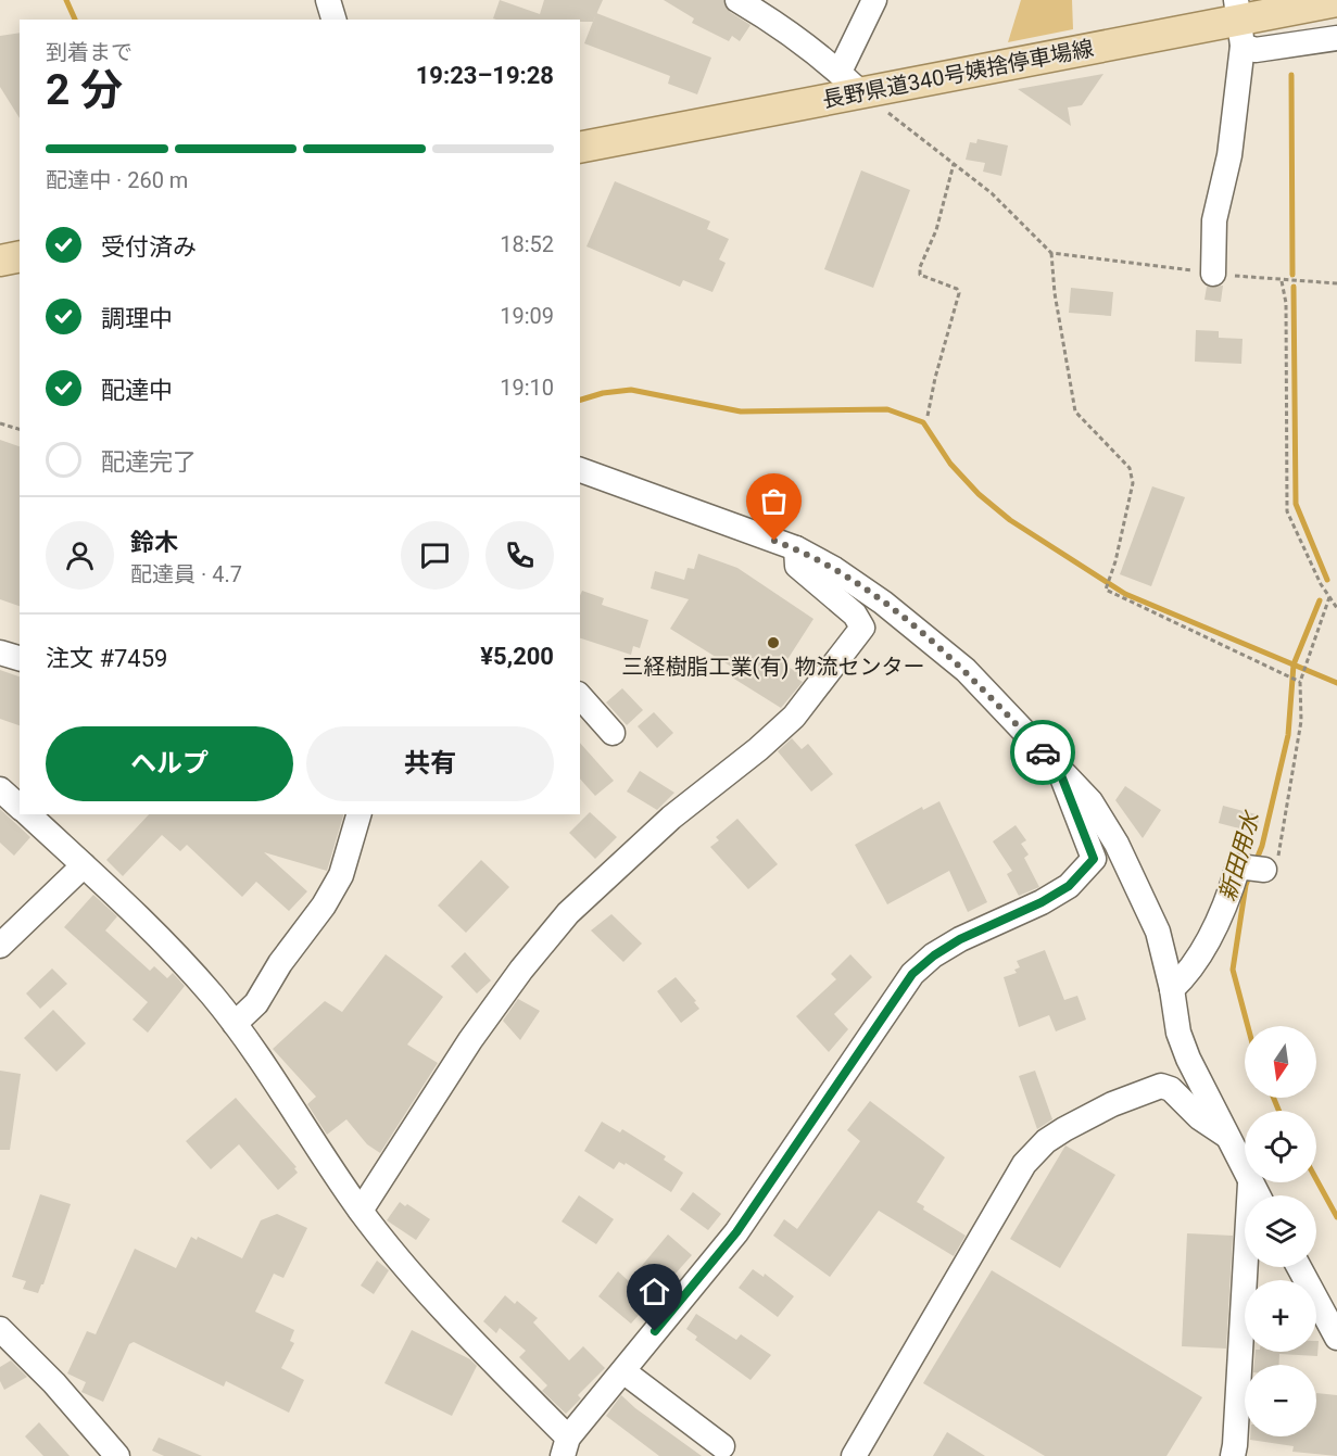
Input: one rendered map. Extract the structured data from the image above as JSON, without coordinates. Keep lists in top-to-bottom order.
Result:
{
  "streets": {
    "main road": ["長野県道340号姨捨停車場線"]
  },
  "water": ["新田用水"],
  "places": ["三経樹脂工業(有) 物流センター"],
  "north": "bottom",
  "page": {
    "heading": ["2 分", "到着まで", "19:23–19:28"],
    "panel": [
      "鈴木",
      "配達員 · 4.7",
      "注文 #7459",
      "¥5,200"
    ],
    "bar": "配達中 · 260 m",
    "list": [
      ["受付済み", "18:52"],
      ["調理中", "19:09"],
      ["配達中", "19:10"],
      "配達完了"
    ],
    "buttons": ["ヘルプ", "共有"],
    "map_buttons": ["+", "−"]
  }
}
